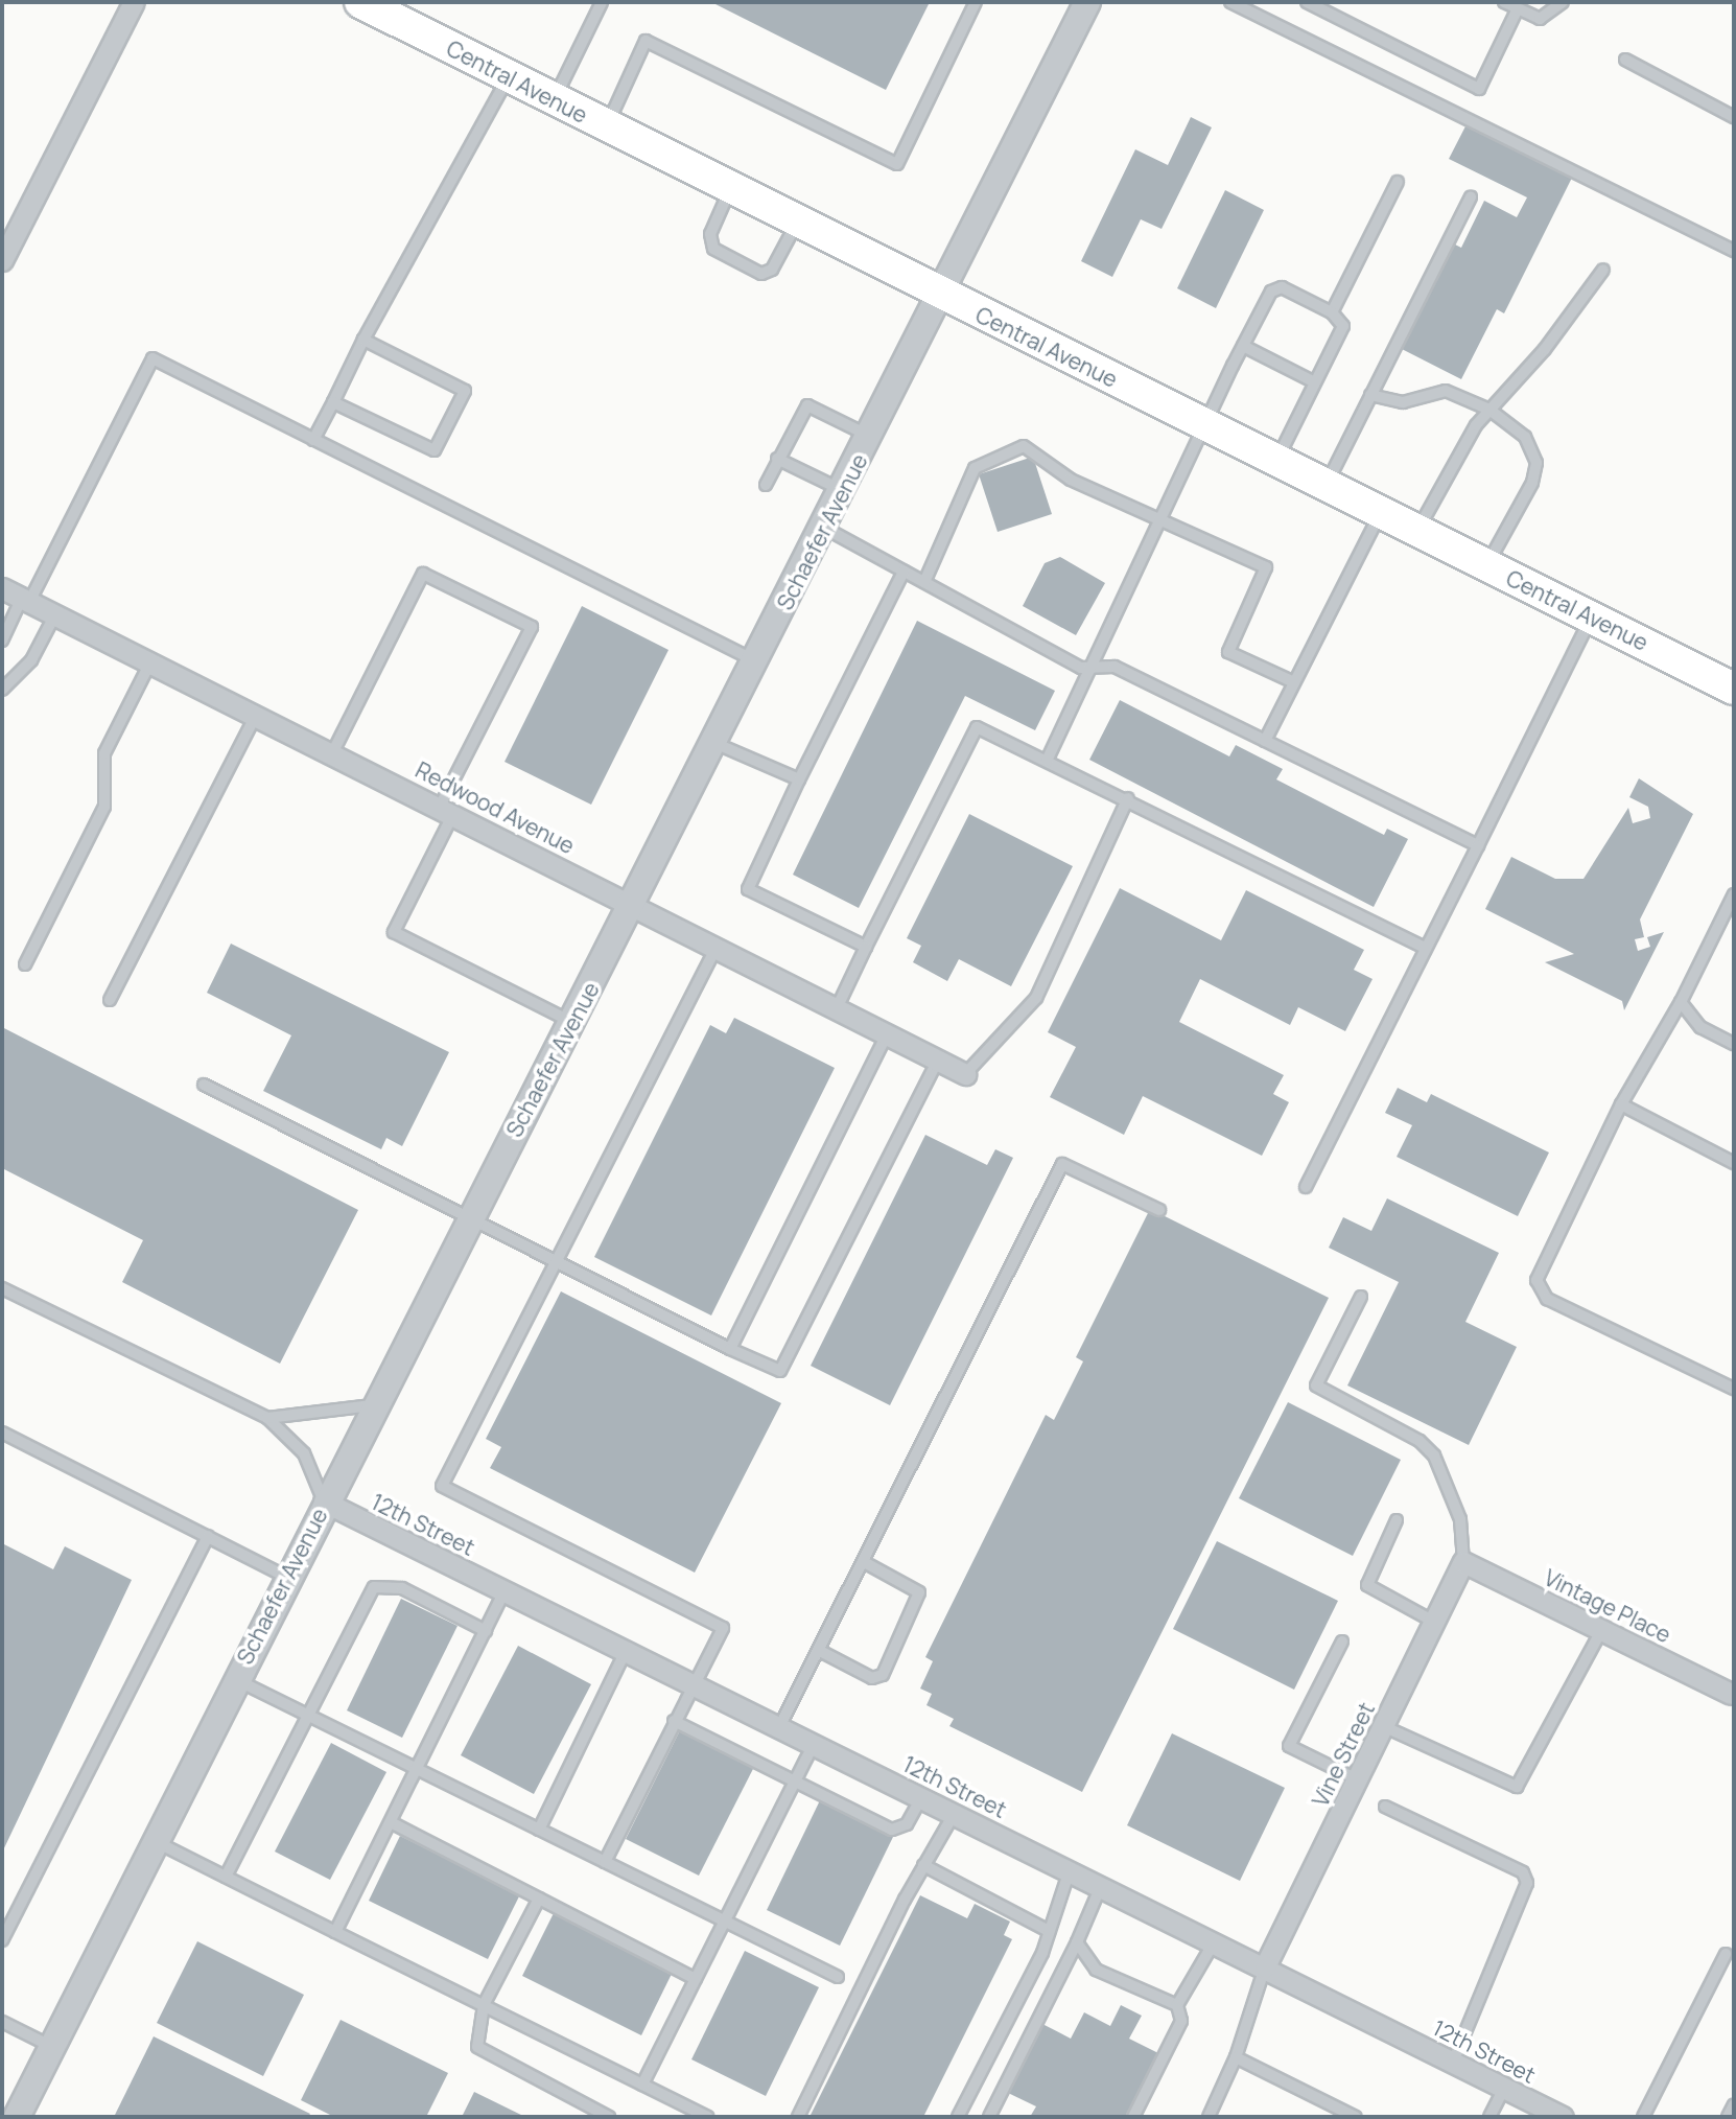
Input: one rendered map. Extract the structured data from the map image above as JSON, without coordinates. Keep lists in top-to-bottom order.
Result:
{
  "streets": {
    "main road": ["Central Avenue"],
    "street": [
      "Schaefer Avenue",
      "Redwood Avenue",
      "12th Street",
      "Vintage Place",
      "Vine Street"
    ]
  },
  "crossings": [
    ["Central Avenue", "Schaefer Avenue"],
    ["Schaefer Avenue", "Redwood Avenue"],
    ["Schaefer Avenue", "12th Street"],
    ["12th Street", "Vine Street"],
    ["Vintage Place", "Vine Street"]
  ]
}
